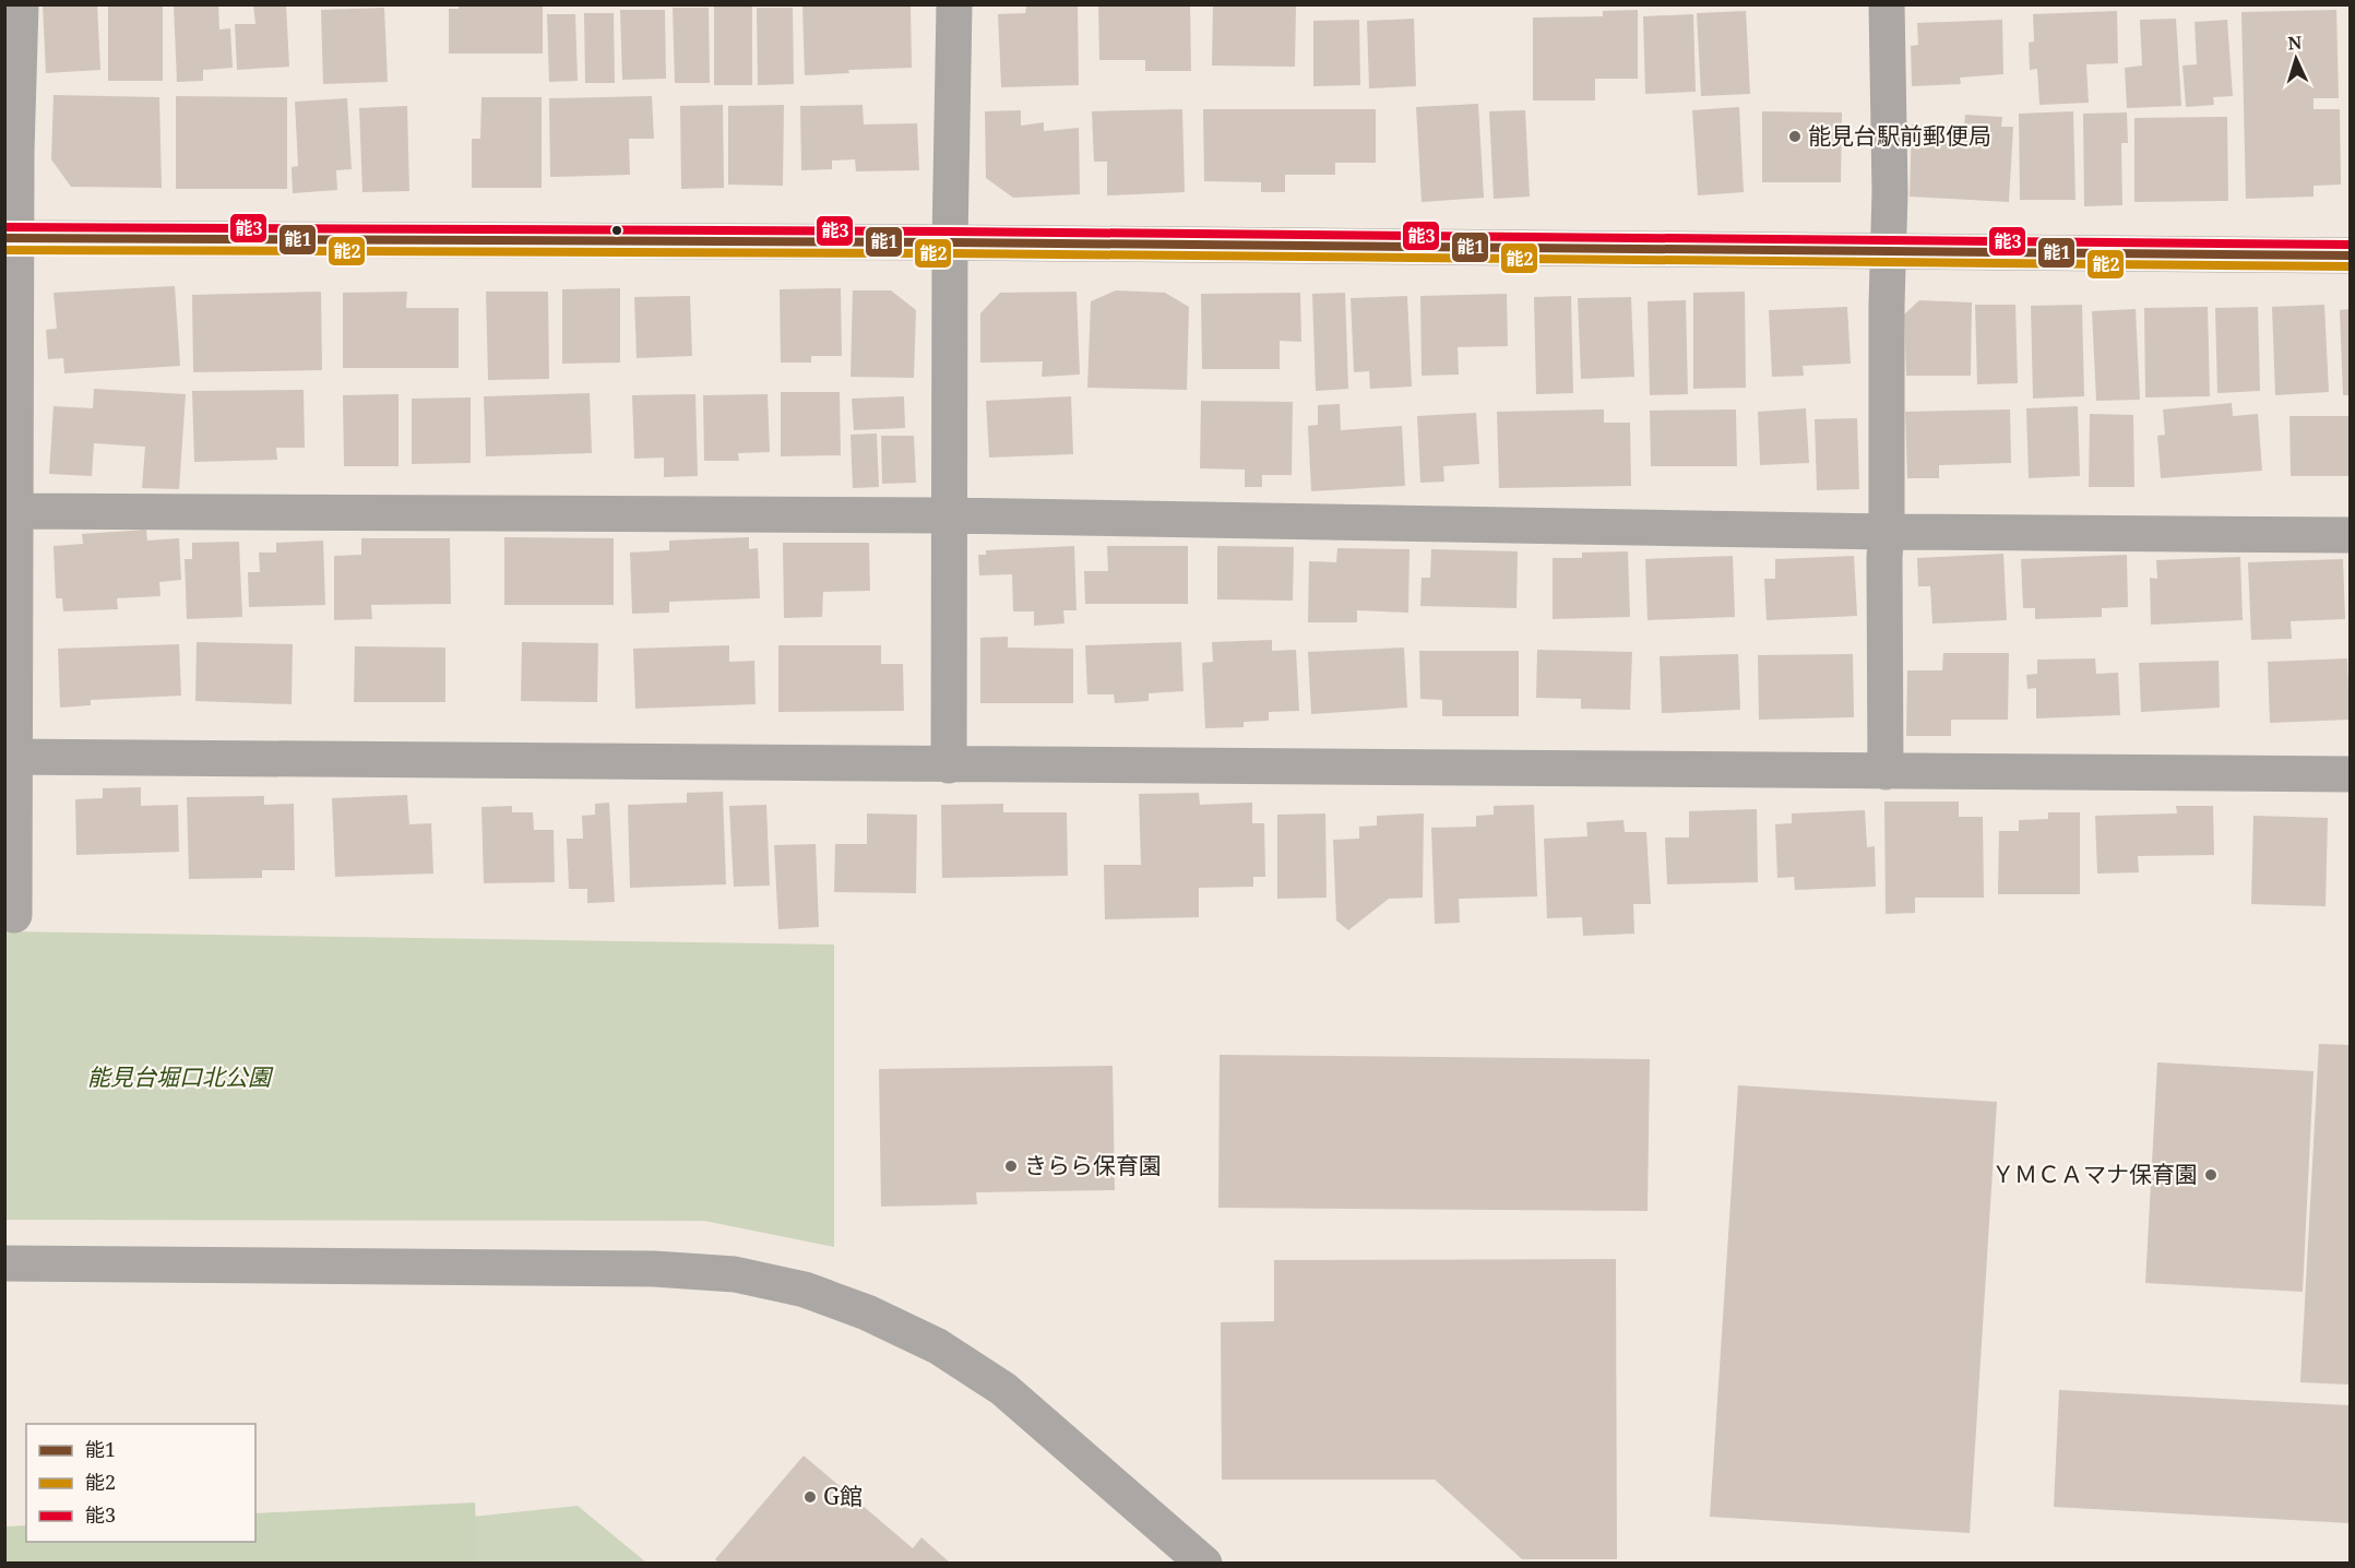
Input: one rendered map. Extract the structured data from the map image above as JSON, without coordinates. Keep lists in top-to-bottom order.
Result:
{
  "parks": ["能見台堀口北公園"],
  "places": [
    "能見台駅前郵便局",
    "きらら保育園",
    "ＹＭＣＡマナ保育園",
    "G館"
  ],
  "lines": ["transit line 能3", "transit line 能1", "transit line 能2"],
  "legend": ["能1", "能2", "能3"],
  "north": "top"
}
